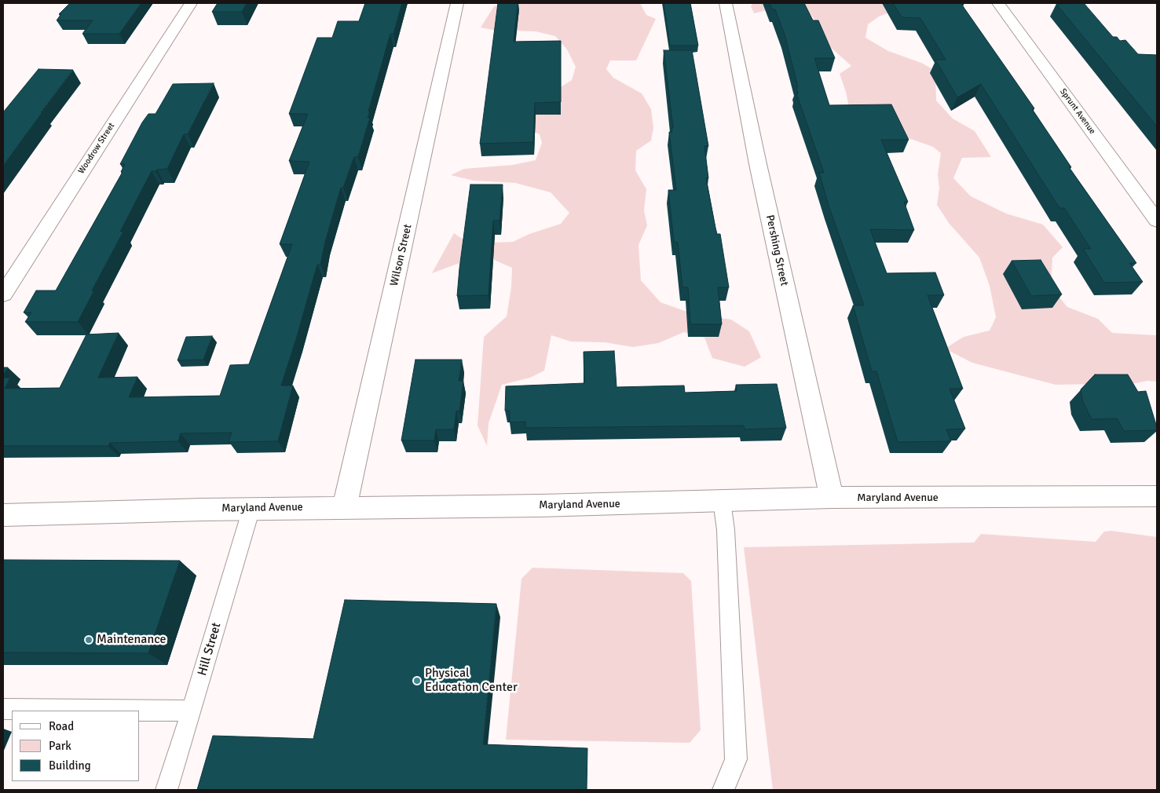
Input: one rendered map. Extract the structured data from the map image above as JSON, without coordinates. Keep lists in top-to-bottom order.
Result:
{
  "streets": {
    "street": [
      "Sprunt Avenue",
      "Woodrow Street",
      "Pershing Street",
      "Wilson Street",
      "Maryland Avenue"
    ],
    "lane": ["Hill Street"]
  },
  "crossings": [
    ["Pershing Street", "Maryland Avenue"],
    ["Wilson Street", "Maryland Avenue"],
    ["Maryland Avenue", "Hill Street"]
  ],
  "places": ["Maintenance", "Physical Education Center"],
  "legend": ["Road", "Park", "Building"]
}
